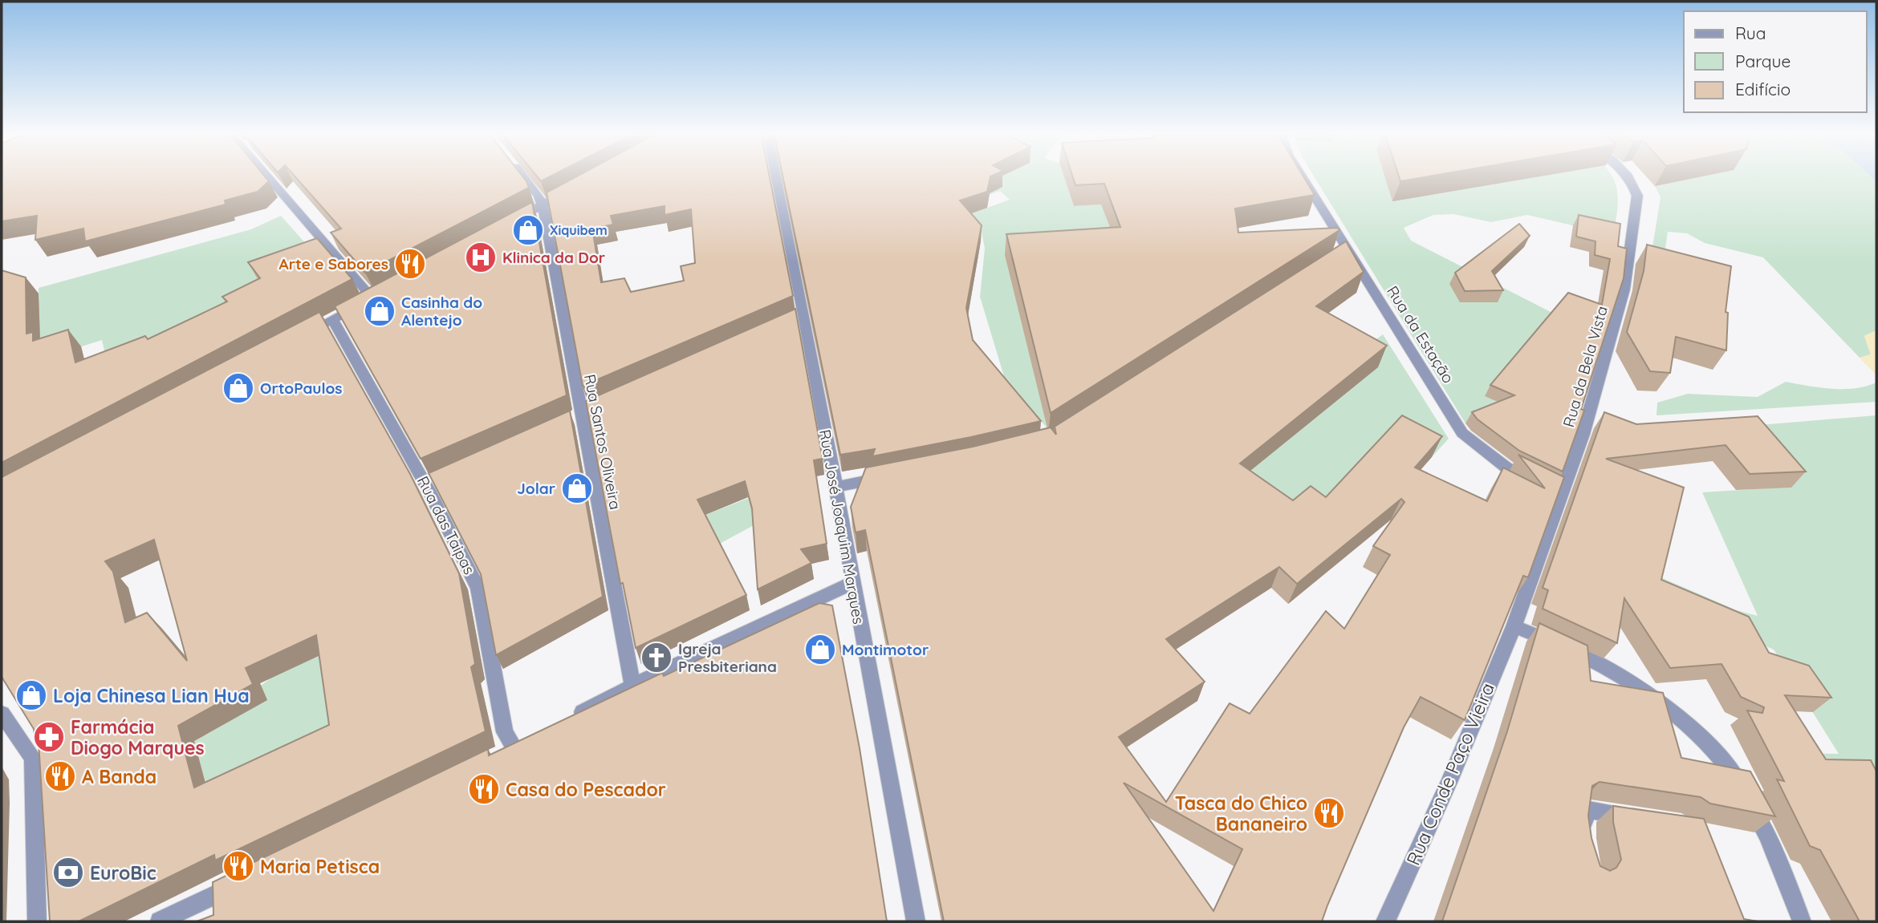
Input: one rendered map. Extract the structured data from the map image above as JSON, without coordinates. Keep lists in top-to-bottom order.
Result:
{
  "streets": {
    "street": [
      "Rua da Estação",
      "Rua da Bela Vista",
      "Rua Santos Oliveira",
      "Rua das Taipas",
      "Rua José Joaquim Marques",
      "Rua Conde Paço Vieira"
    ]
  },
  "crossings": [
    ["Rua da Estação", "Rua da Bela Vista"],
    ["Rua da Bela Vista", "Rua Conde Paço Vieira"]
  ],
  "places": {
    "shop": [
      "Xiquibem",
      "Casinha do Alentejo",
      "OrtoPaulos",
      "Jolar",
      "Montimotor",
      "Loja Chinesa Lian Hua"
    ],
    "hospital": ["Klinica da Dor"],
    "restaurant": [
      "Arte e Sabores",
      "A Banda",
      "Casa do Pescador",
      "Tasca do Chico Bananeiro",
      "Maria Petisca"
    ],
    "church": ["Igreja Presbiteriana"],
    "pharmacy": ["Farmácia Diogo Marques"],
    "bank": ["EuroBic"]
  },
  "legend": ["Rua", "Parque", "Edifício"]
}
